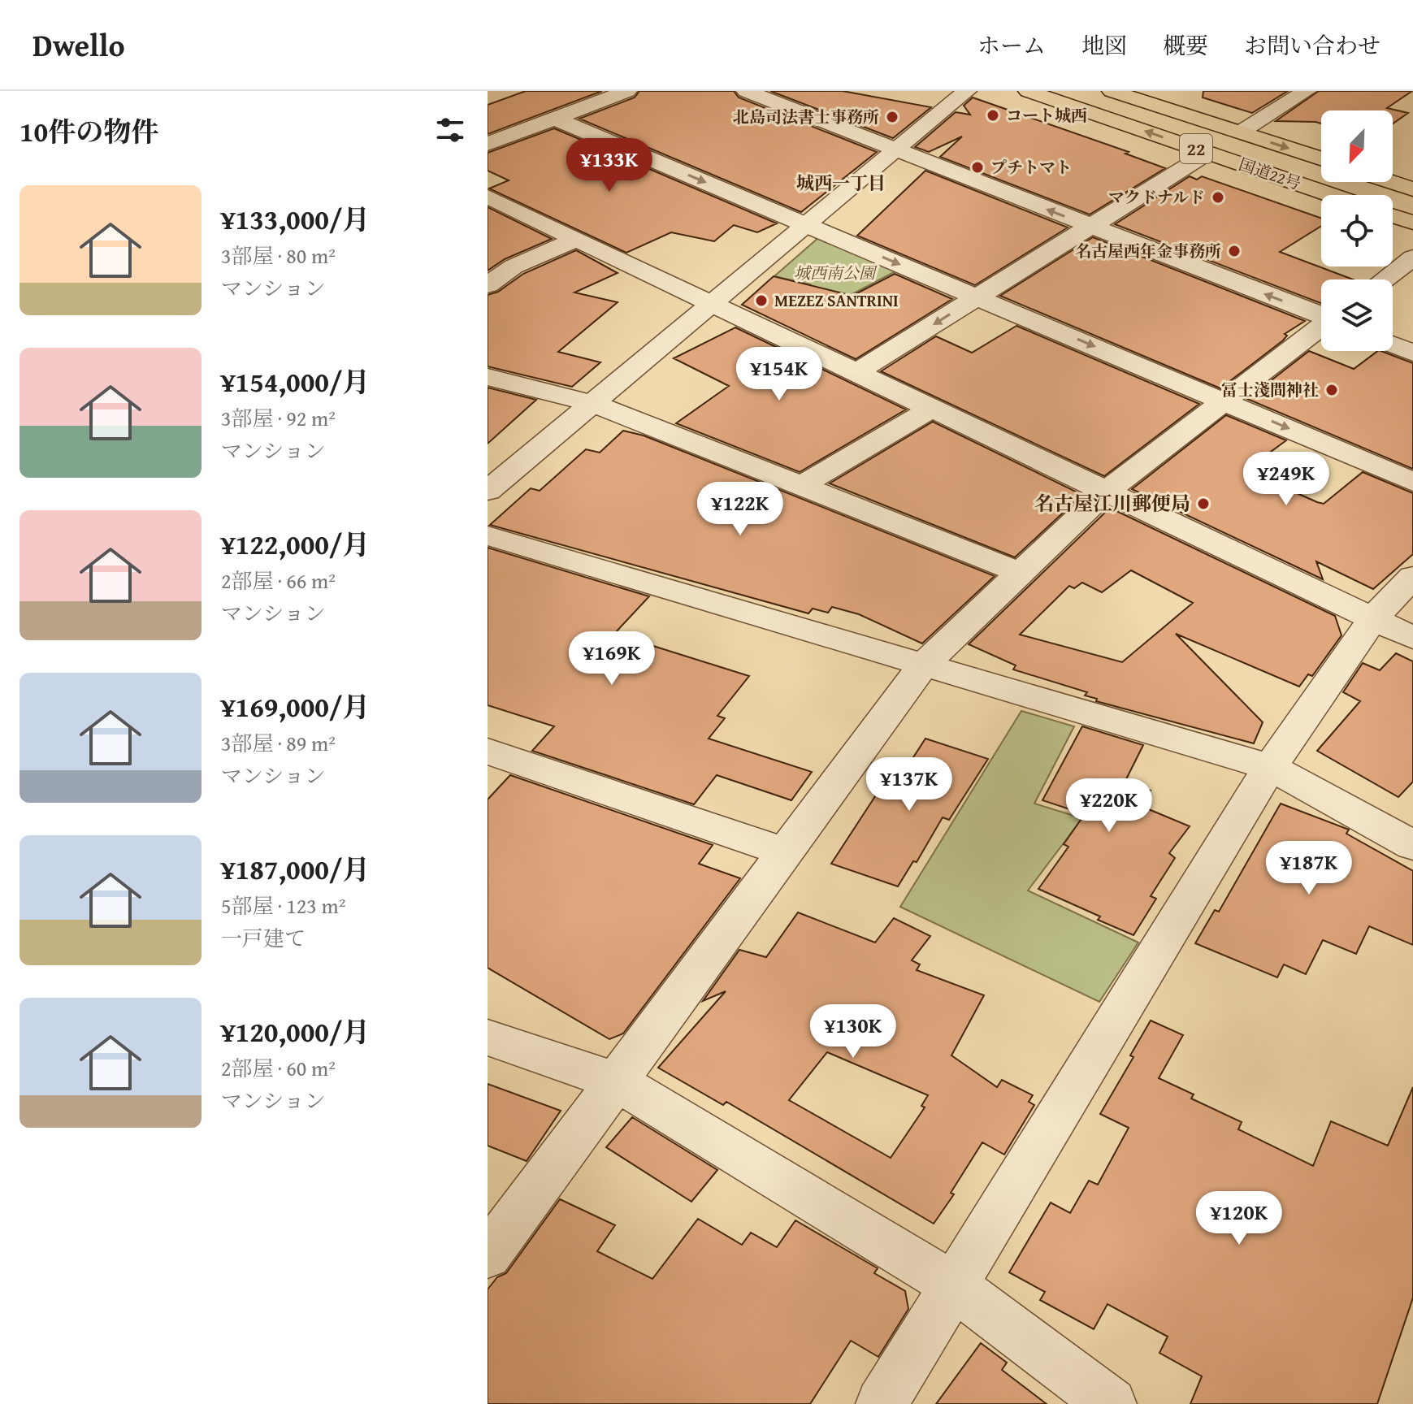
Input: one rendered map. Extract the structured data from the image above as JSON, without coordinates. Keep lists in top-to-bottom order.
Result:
{
  "streets": {
    "highway": ["22", "国道22号"]
  },
  "districts": ["城西一丁目"],
  "parks": ["城西南公園"],
  "places": [
    "コート城西",
    "北島司法書士事務所",
    "プチトマト",
    "マクドナルド",
    "名古屋西年金事務所",
    "MEZEZ SANTRINI",
    "冨士淺間神社",
    "名古屋江川郵便局"
  ],
  "north": "bottom left",
  "page": {
    "header": "Dwello",
    "nav": [
      "ホーム",
      "地図",
      "概要",
      "お問い合わせ"
    ],
    "heading": "10件の物件",
    "price": [
      "¥133K",
      "¥154K",
      "¥249K",
      "¥122K",
      "¥169K",
      "¥137K",
      "¥220K",
      "¥187K",
      "¥130K",
      "¥120K"
    ],
    "list": [
      {
        "name": "¥133,000/月",
        "note": "3部屋 · 80 m² · マンション"
      },
      {
        "name": "¥154,000/月",
        "note": "3部屋 · 92 m² · マンション"
      },
      {
        "name": "¥122,000/月",
        "note": "2部屋 · 66 m² · マンション"
      },
      {
        "name": "¥169,000/月",
        "note": "3部屋 · 89 m² · マンション"
      },
      {
        "name": "¥187,000/月",
        "note": "5部屋 · 123 m² · 一戸建て"
      },
      {
        "name": "¥120,000/月",
        "note": "2部屋 · 60 m² · マンション"
      }
    ]
  }
}
